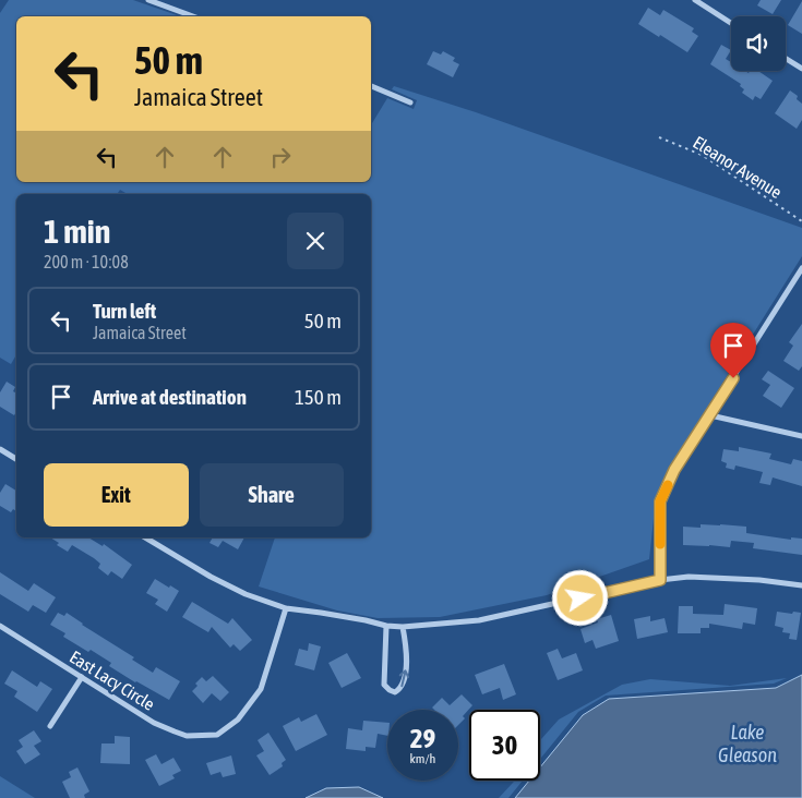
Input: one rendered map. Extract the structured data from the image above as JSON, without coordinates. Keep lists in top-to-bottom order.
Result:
{
  "streets": {
    "street": ["East Lacy Circle"],
    "path": ["Eleanor Avenue"]
  },
  "water": ["Lake Gleason"],
  "page": {
    "turn": ["50 m", "Jamaica Street"],
    "heading": ["1 min", "200 m · 10:08"],
    "list": [
      {
        "name": "Turn left",
        "note": "Jamaica Street",
        "value": "50 m"
      },
      {
        "name": "Arrive at destination",
        "value": "150 m"
      }
    ],
    "buttons": ["Exit", "Share"],
    "speed": "29 km/h",
    "limit": "30"
  }
}
